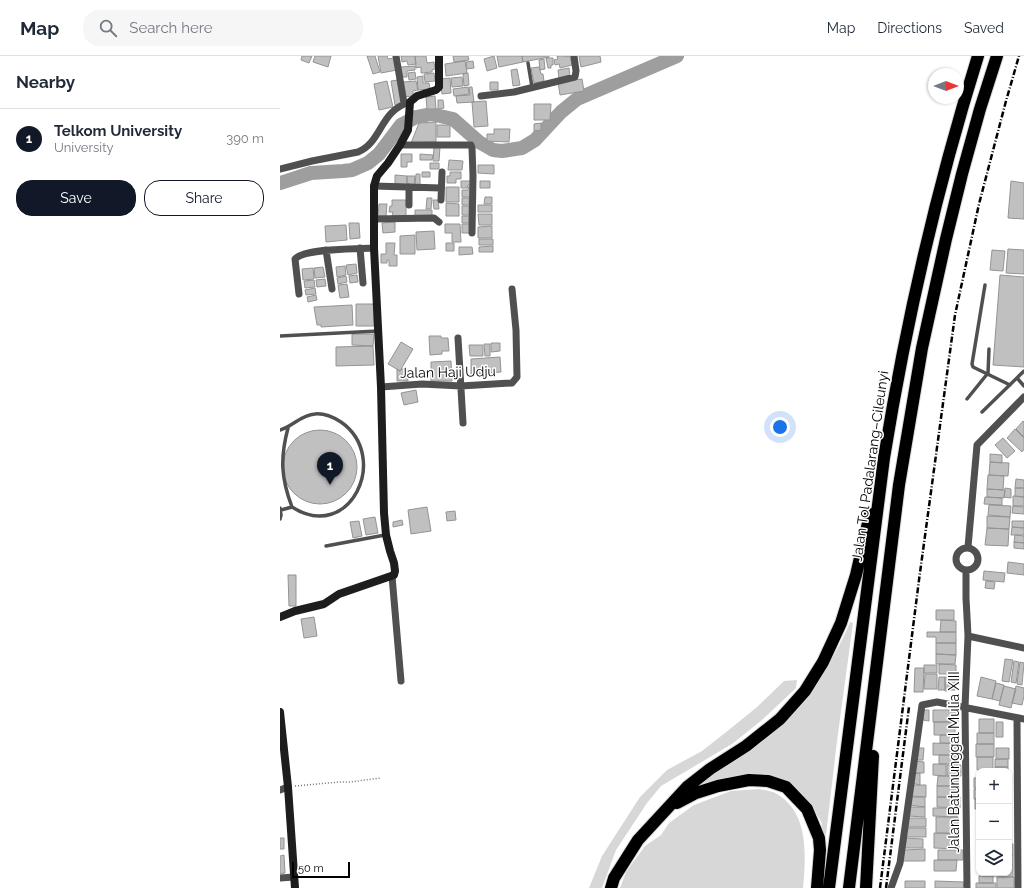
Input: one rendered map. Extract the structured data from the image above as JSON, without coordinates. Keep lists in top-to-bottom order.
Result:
{
  "streets": {
    "highway": ["Jalan Tol Padalarang–Cileunyi"],
    "street": ["Jalan Haji Udju", "Jalan Batununggal Mulia XIII"]
  },
  "scale_bar": "50 m",
  "north": "right",
  "page": {
    "header": "Map",
    "search": "Search here",
    "nav": ["Map", "Directions", "Saved"],
    "heading": "Nearby",
    "list": [
      {
        "mark": "1",
        "name": "Telkom University",
        "note": "University",
        "value": "390 m"
      }
    ],
    "buttons": ["Save", "Share"],
    "pins": "1",
    "map_buttons": ["+", "−"],
    "scale": "50 m"
  }
}
